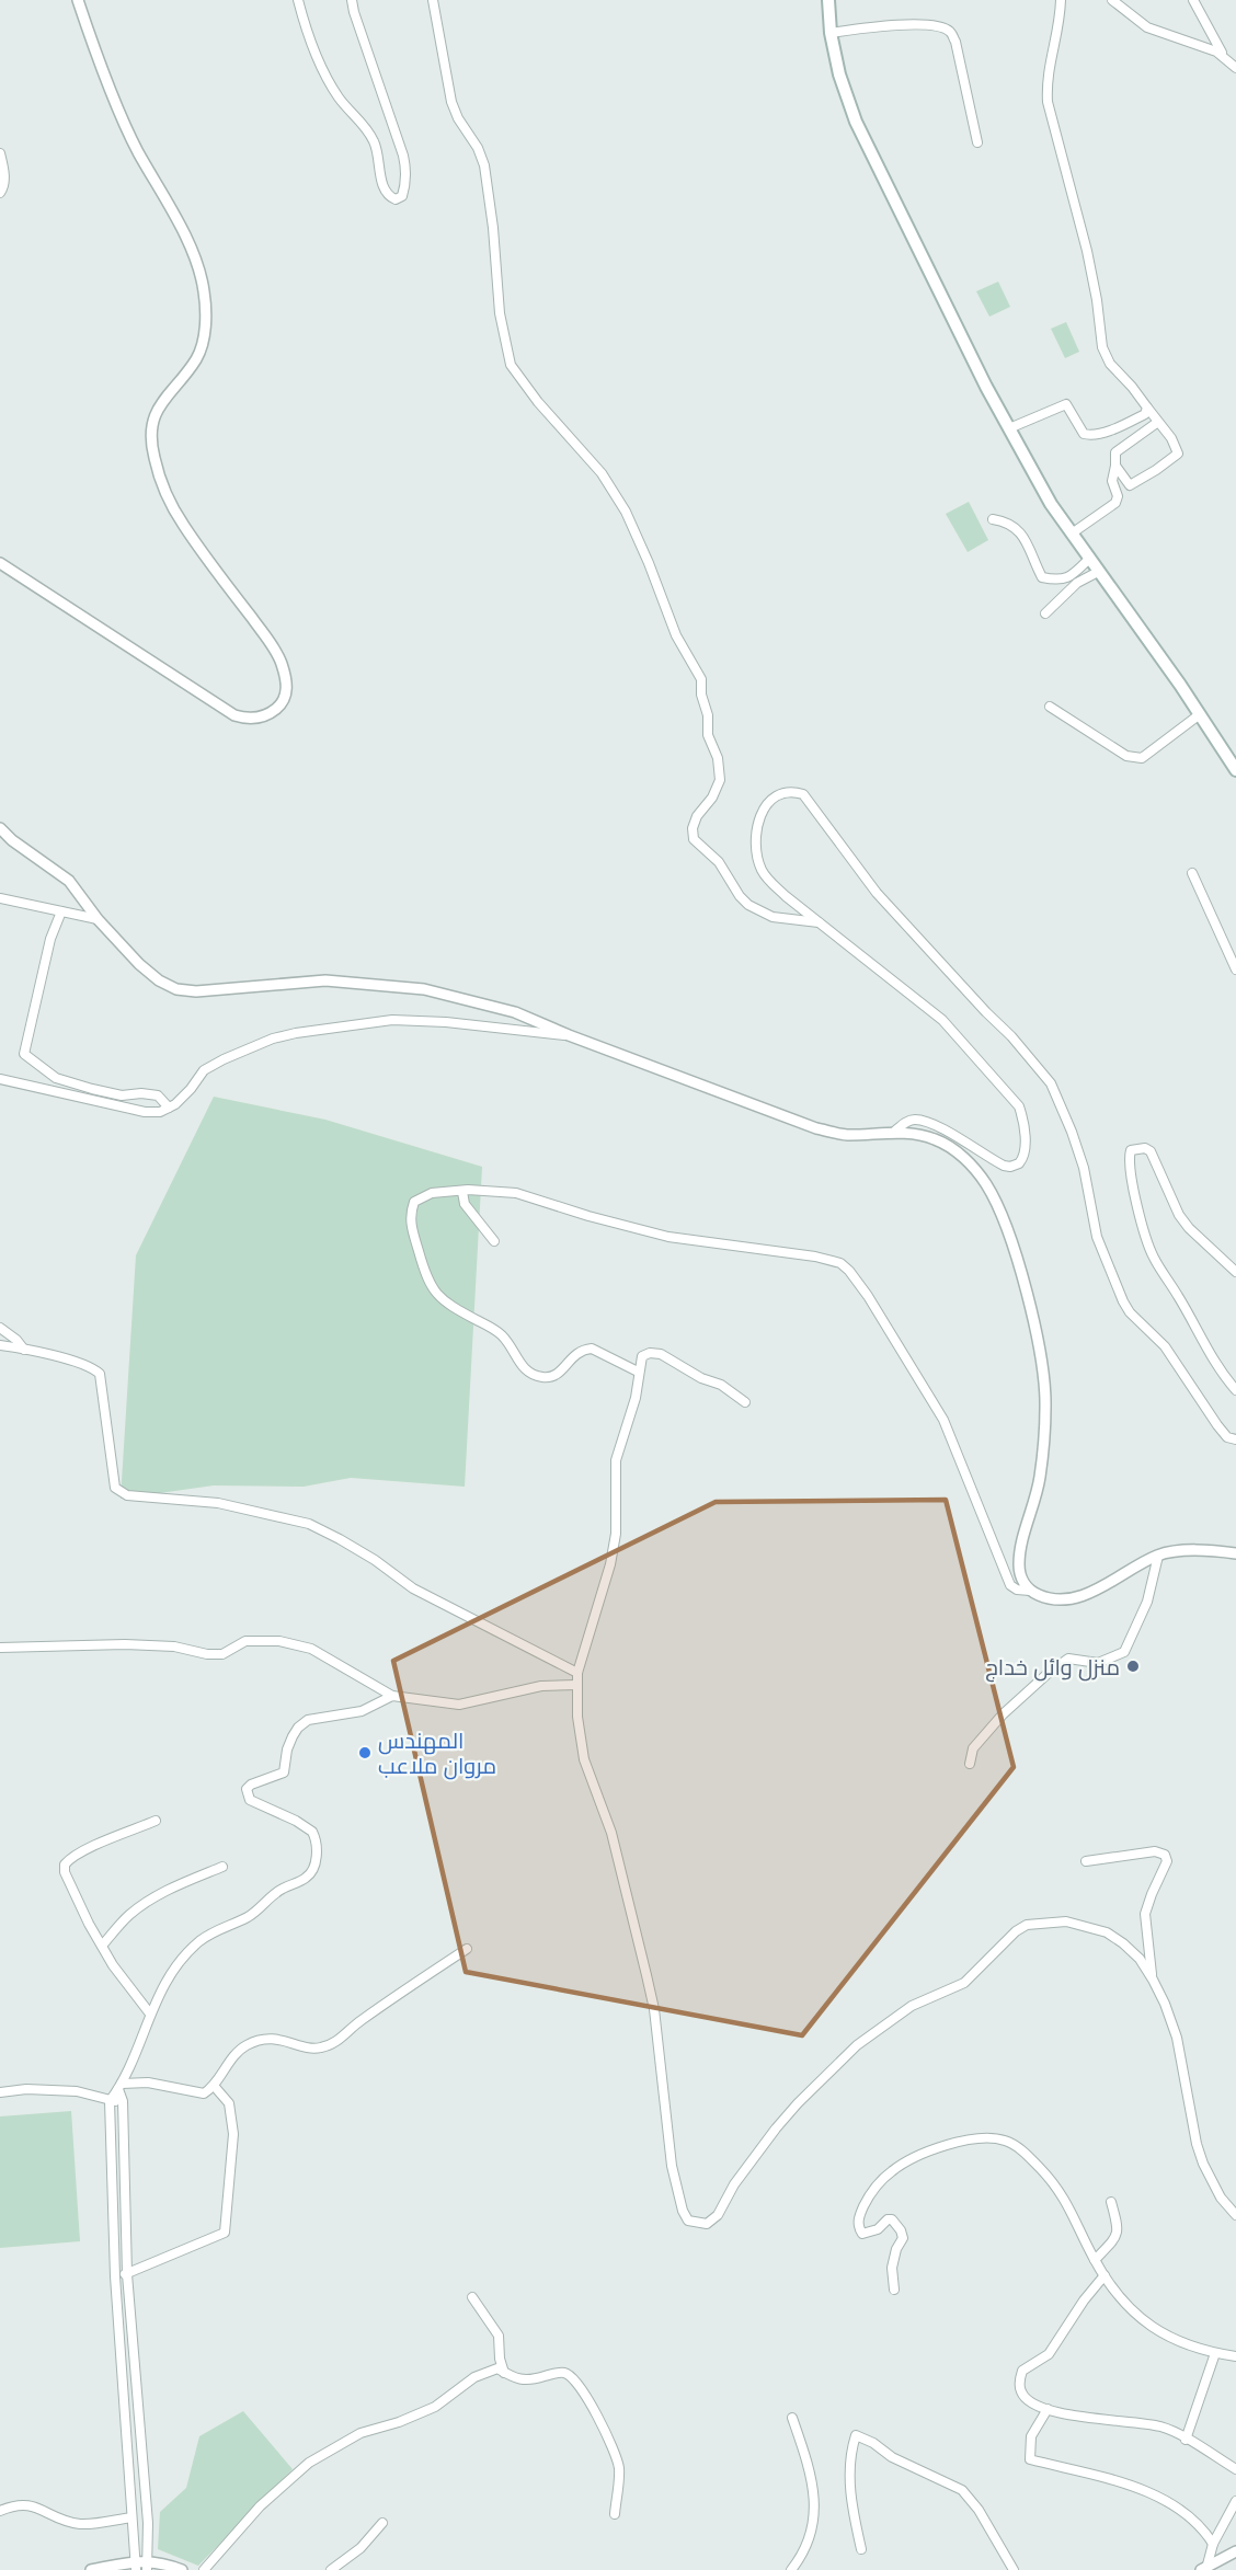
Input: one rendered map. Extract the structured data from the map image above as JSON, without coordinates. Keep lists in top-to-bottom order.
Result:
{
  "places": ["منزل وائل خداج", "المهندس مروان ملاعب"]
}
